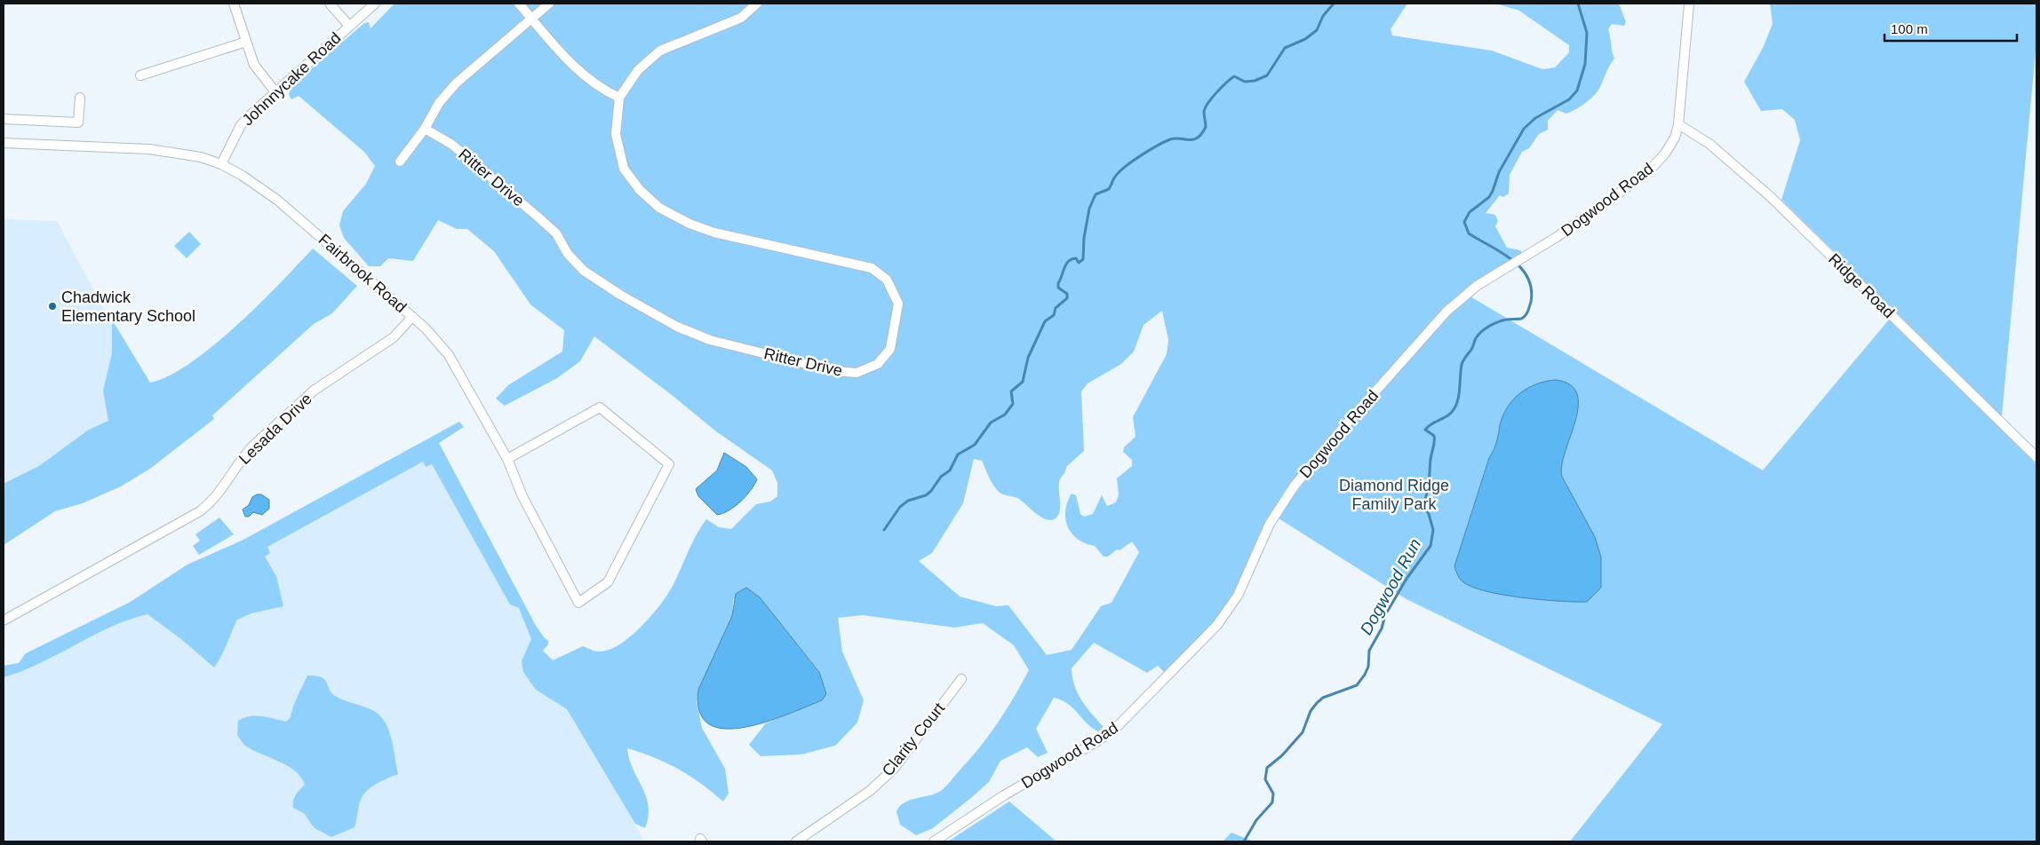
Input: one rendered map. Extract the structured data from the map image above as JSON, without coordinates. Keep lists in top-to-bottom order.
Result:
{
  "streets": {
    "street": [
      "Johnnycake Road",
      "Ritter Drive",
      "Dogwood Road",
      "Fairbrook Road",
      "Ridge Road",
      "Lesada Drive",
      "Clarity Court"
    ]
  },
  "crossings": [
    ["Johnnycake Road", "Fairbrook Road"],
    ["Dogwood Road", "Ridge Road"],
    ["Fairbrook Road", "Lesada Drive"]
  ],
  "water": ["Dogwood Run"],
  "parks": ["Diamond Ridge Family Park"],
  "places": ["Chadwick Elementary School"],
  "scale_bar": "100 m"
}
